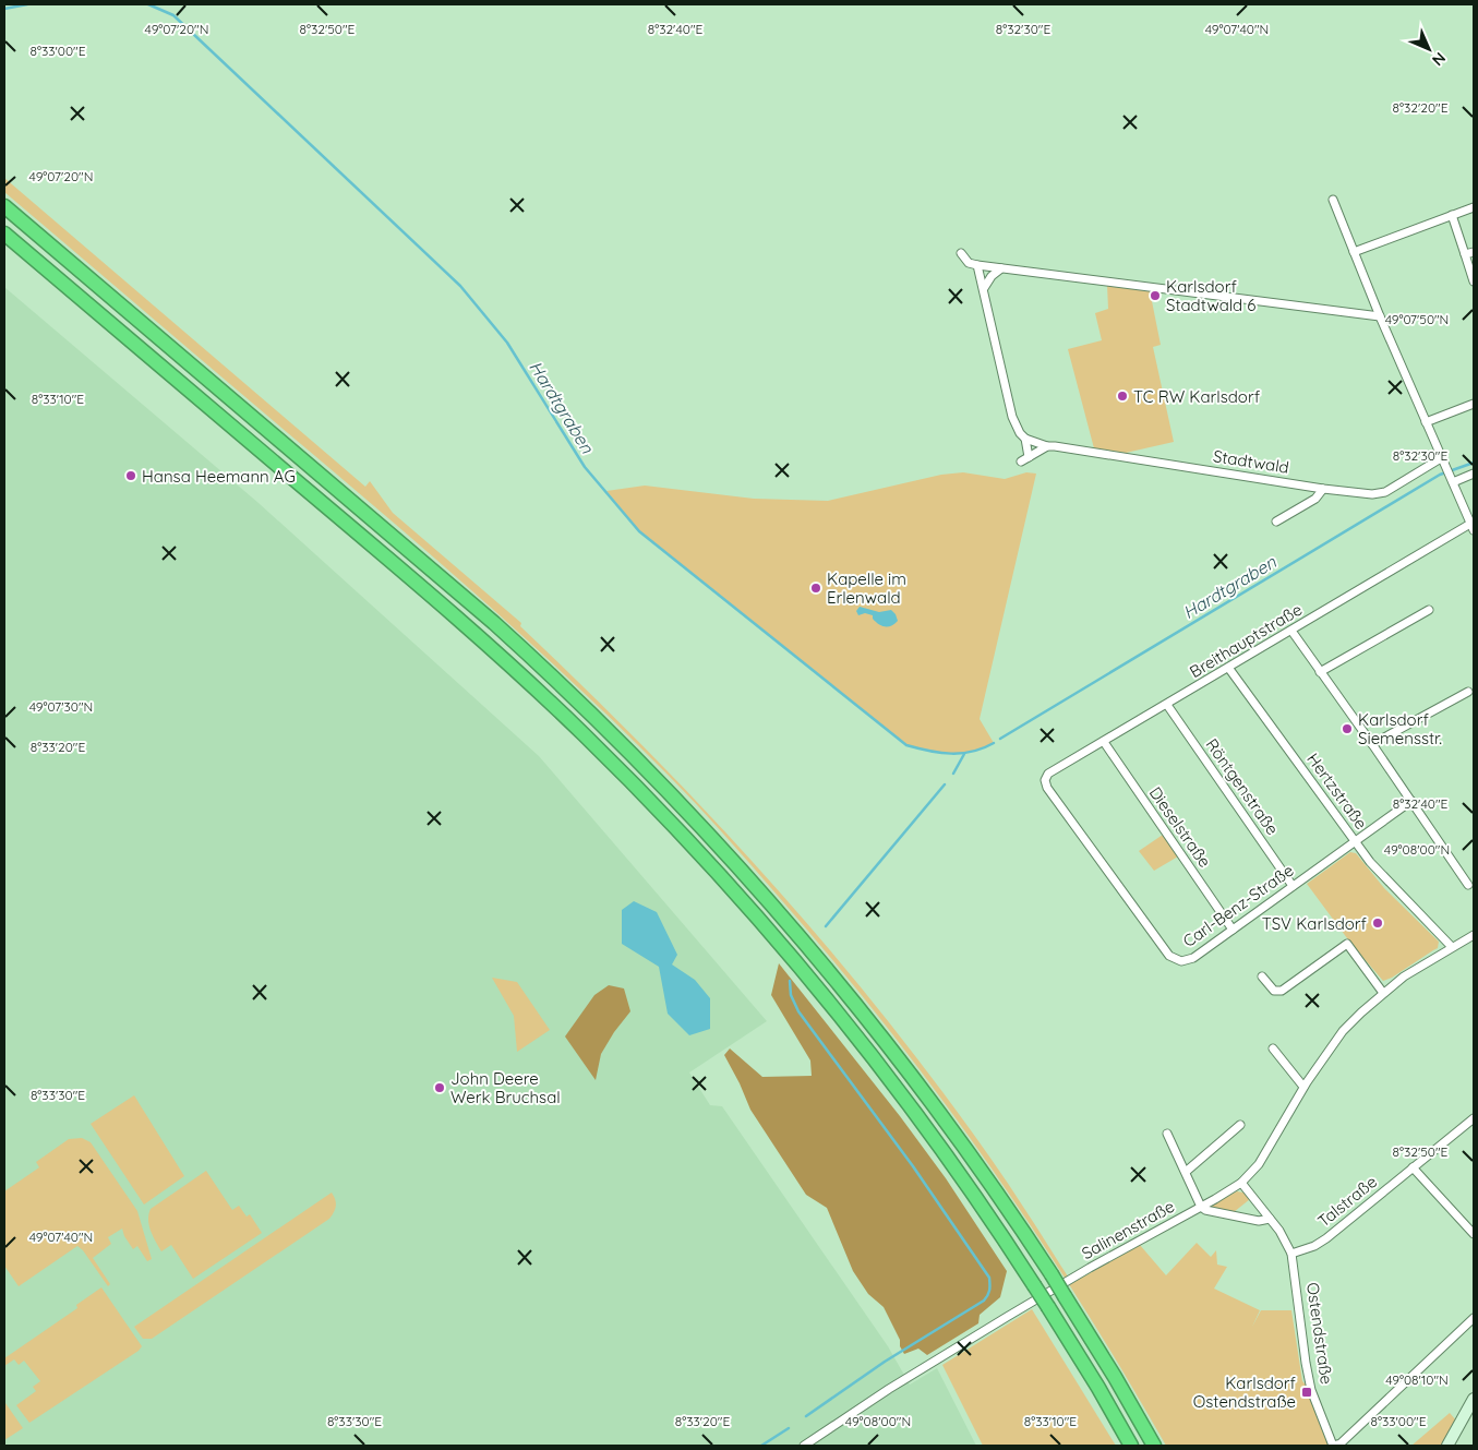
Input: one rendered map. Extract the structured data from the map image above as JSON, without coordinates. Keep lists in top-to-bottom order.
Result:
{
  "streets": {
    "street": [
      "Stadtwald",
      "Breithauptstraße",
      "Röntgenstraße",
      "Hertzstraße",
      "Dieselstraße",
      "Carl-Benz-Straße",
      "Talstraße",
      "Salinenstraße",
      "Ostendstraße"
    ]
  },
  "crossings": [
    ["Breithauptstraße", "Röntgenstraße"],
    ["Breithauptstraße", "Hertzstraße"],
    ["Breithauptstraße", "Dieselstraße"],
    ["Breithauptstraße", "Carl-Benz-Straße"],
    ["Röntgenstraße", "Carl-Benz-Straße"],
    ["Hertzstraße", "Carl-Benz-Straße"],
    ["Hertzstraße", "Salinenstraße"],
    ["Dieselstraße", "Carl-Benz-Straße"],
    ["Talstraße", "Ostendstraße"]
  ],
  "water": ["Hardtgraben"],
  "places": {
    "other": [
      "Karlsdorf Stadtwald 6",
      "TC RW Karlsdorf",
      "Hansa Heemann AG",
      "Kapelle im Erlenwald",
      "Karlsdorf Siemensstr.",
      "TSV Karlsdorf",
      "John Deere Werk Bruchsal"
    ],
    "transit": ["Karlsdorf Ostendstraße"]
  },
  "north": "bottom right",
  "coordinates": [
    "49°07'20\"N",
    "8°32'50\"E",
    "8°32'40\"E",
    "8°32'30\"E",
    "49°07'40\"N",
    "8°33'00\"E",
    "8°32'20\"E",
    "49°07'50\"N",
    "8°33'10\"E",
    "49°07'30\"N",
    "8°33'20\"E",
    "49°08'00\"N",
    "8°33'30\"E",
    "49°08'10\"N"
  ]
}
